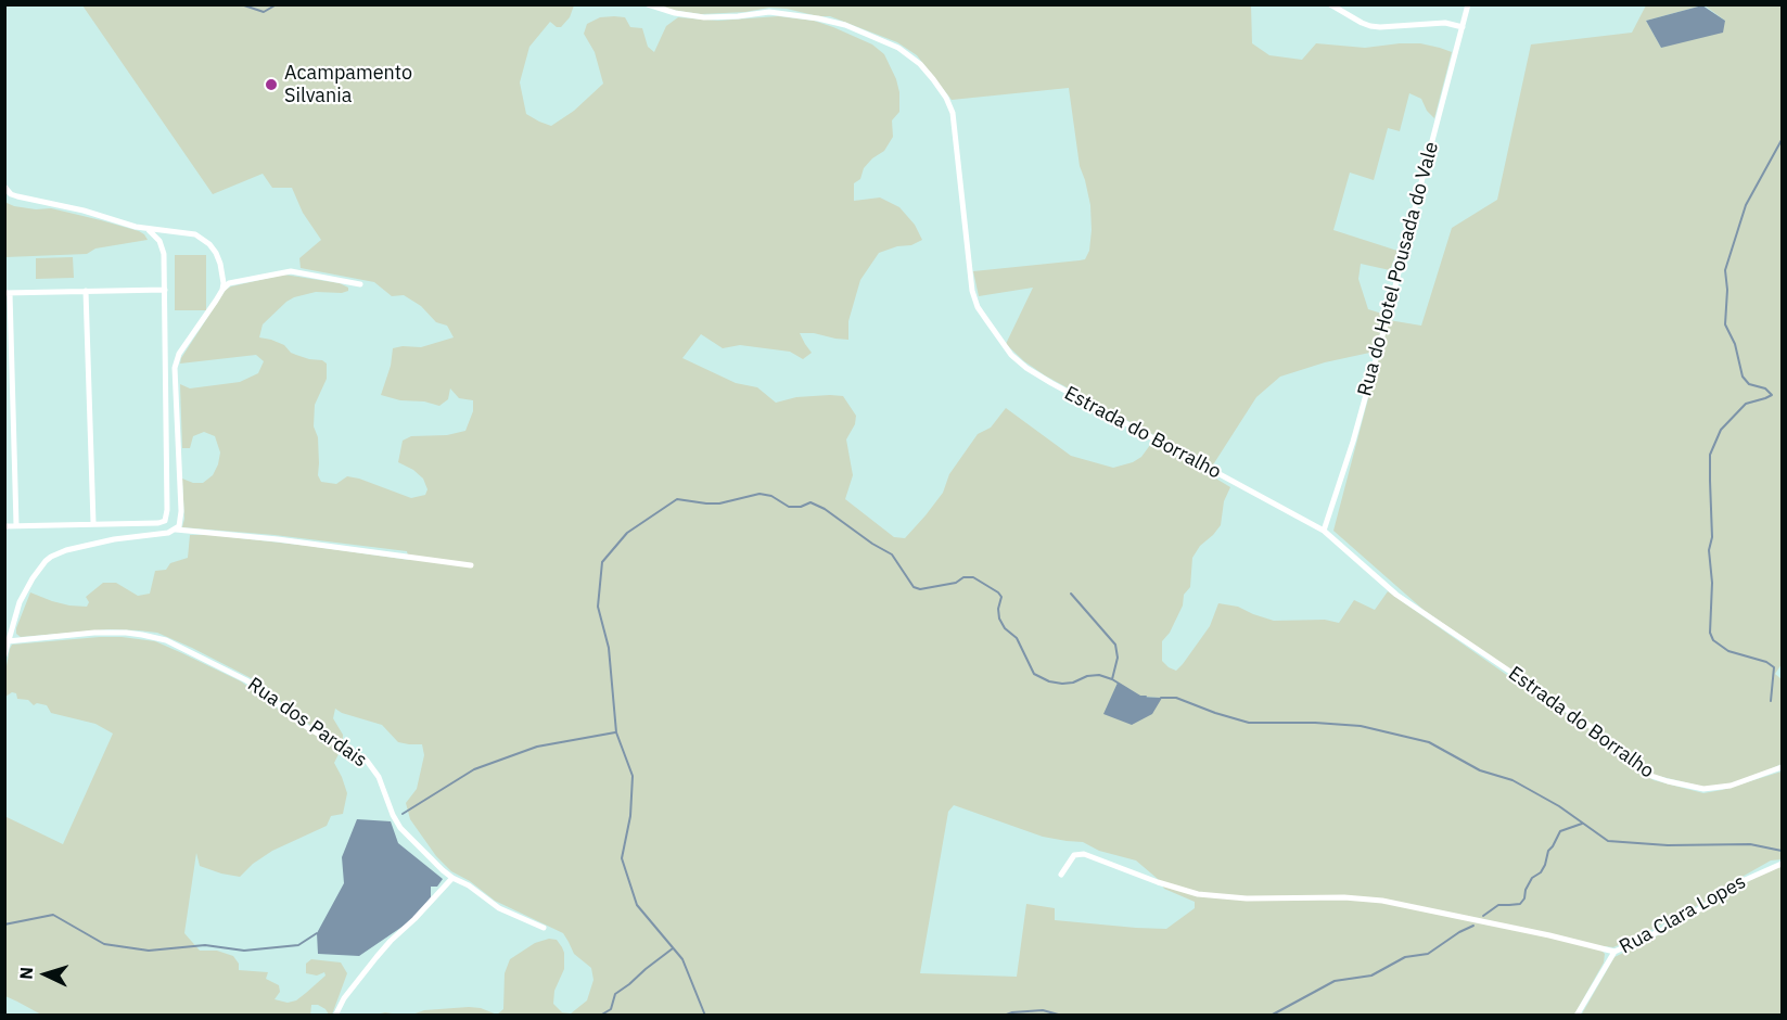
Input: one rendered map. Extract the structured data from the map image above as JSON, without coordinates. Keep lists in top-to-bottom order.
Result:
{
  "streets": {
    "street": [
      "Rua do Hotel Pousada do Vale",
      "Estrada do Borralho",
      "Rua dos Pardais",
      "Rua Clara Lopes"
    ]
  },
  "crossings": [
    ["Rua do Hotel Pousada do Vale", "Estrada do Borralho"]
  ],
  "places": ["Acampamento Silvania"],
  "north": "left"
}
